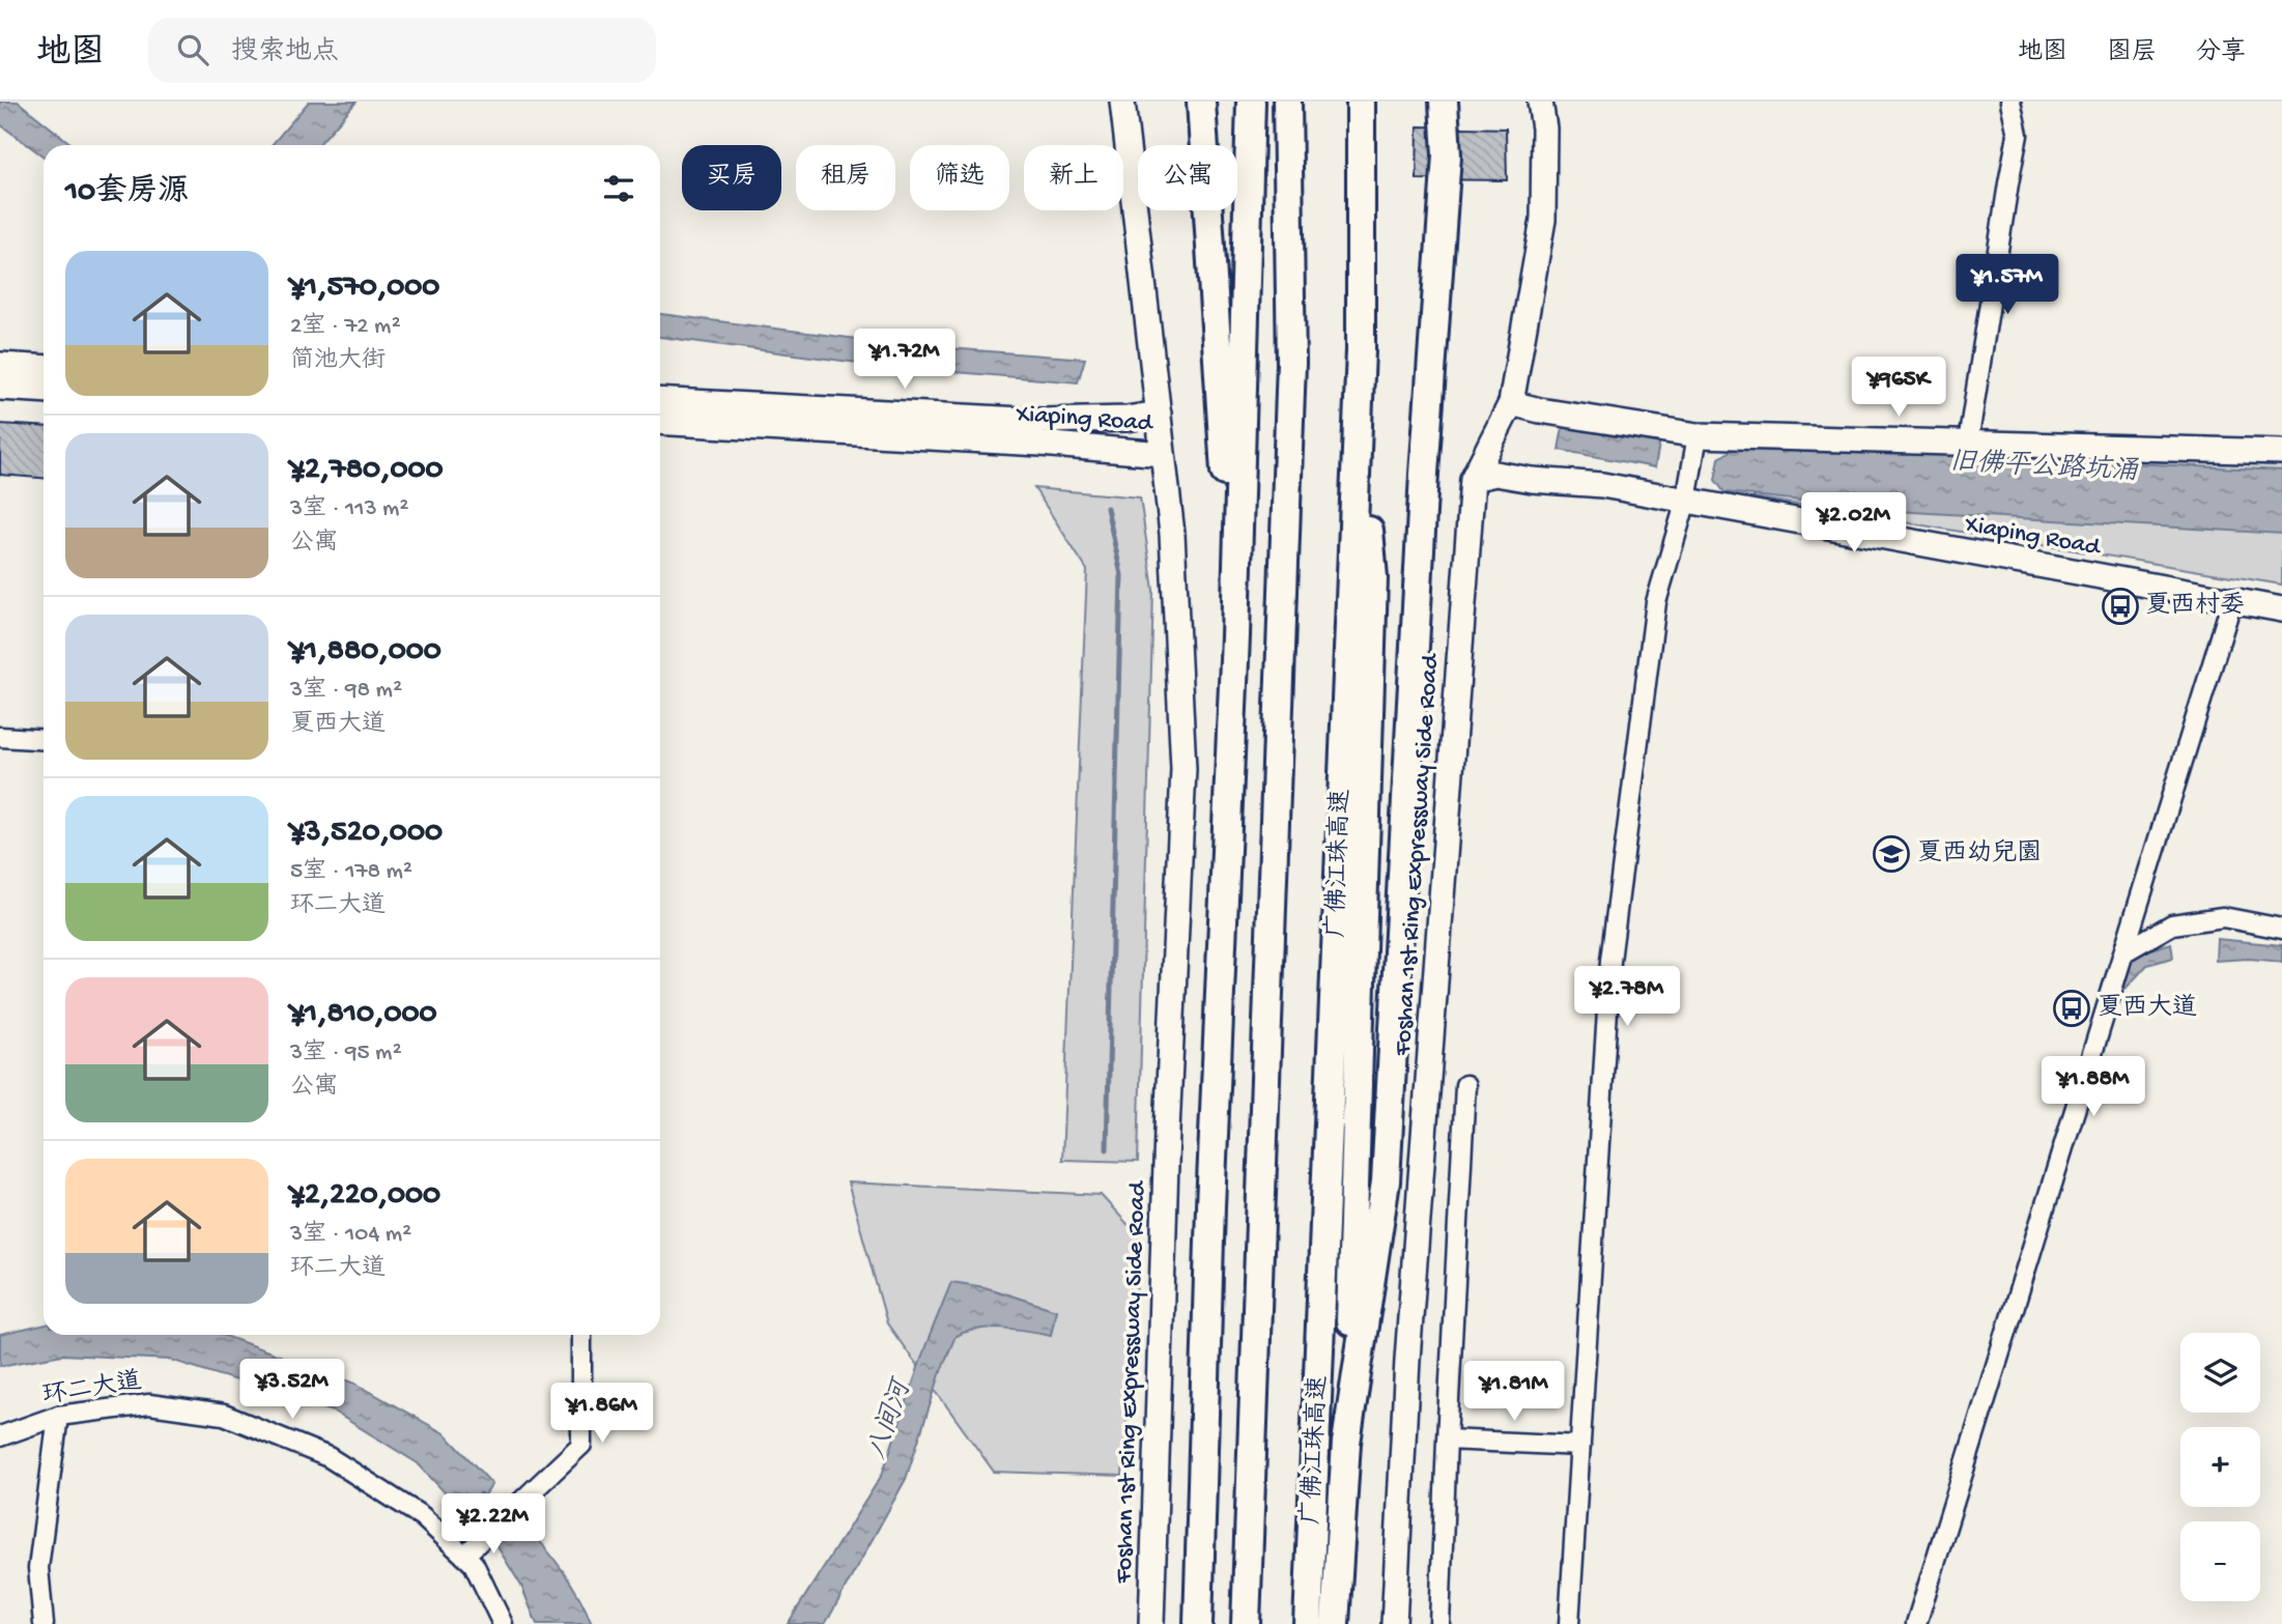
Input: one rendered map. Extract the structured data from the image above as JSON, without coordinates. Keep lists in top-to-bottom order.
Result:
{
  "streets": {
    "highway": ["广佛江珠高速"],
    "main road": ["Xiaping Road", "Foshan 1st Ring Expressway Side Road"],
    "street": ["环二大道"]
  },
  "crossings": [
    ["Xiaping Road", "Foshan 1st Ring Expressway Side Road"]
  ],
  "water": ["旧佛平公路坑涌", "八间河"],
  "places": {
    "bus stop": ["夏西村委", "夏西大道"],
    "school or university": ["夏西幼兒園"]
  },
  "page": {
    "header": "地图",
    "search": "搜索地点",
    "nav": ["地图", "图层", "分享"],
    "chip": [
      "买房",
      "租房",
      "筛选",
      "新上",
      "公寓"
    ],
    "heading": "10套房源",
    "list": [
      {
        "name": "¥1,570,000",
        "note": "2室 · 72 m² · 简池大街"
      },
      {
        "name": "¥2,780,000",
        "note": "3室 · 113 m² · 公寓"
      },
      {
        "name": "¥1,880,000",
        "note": "3室 · 98 m² · 夏西大道"
      },
      {
        "name": "¥3,520,000",
        "note": "5室 · 178 m² · 环二大道"
      },
      {
        "name": "¥1,810,000",
        "note": "3室 · 95 m² · 公寓"
      },
      {
        "name": "¥2,220,000",
        "note": "3室 · 104 m² · 环二大道"
      }
    ],
    "price": [
      "¥1.57M",
      "¥1.72M",
      "¥965K",
      "¥2.02M",
      "¥2.78M",
      "¥1.88M",
      "¥3.52M",
      "¥1.81M",
      "¥1.86M",
      "¥2.22M"
    ],
    "map_buttons": ["+", "−"]
  }
}
